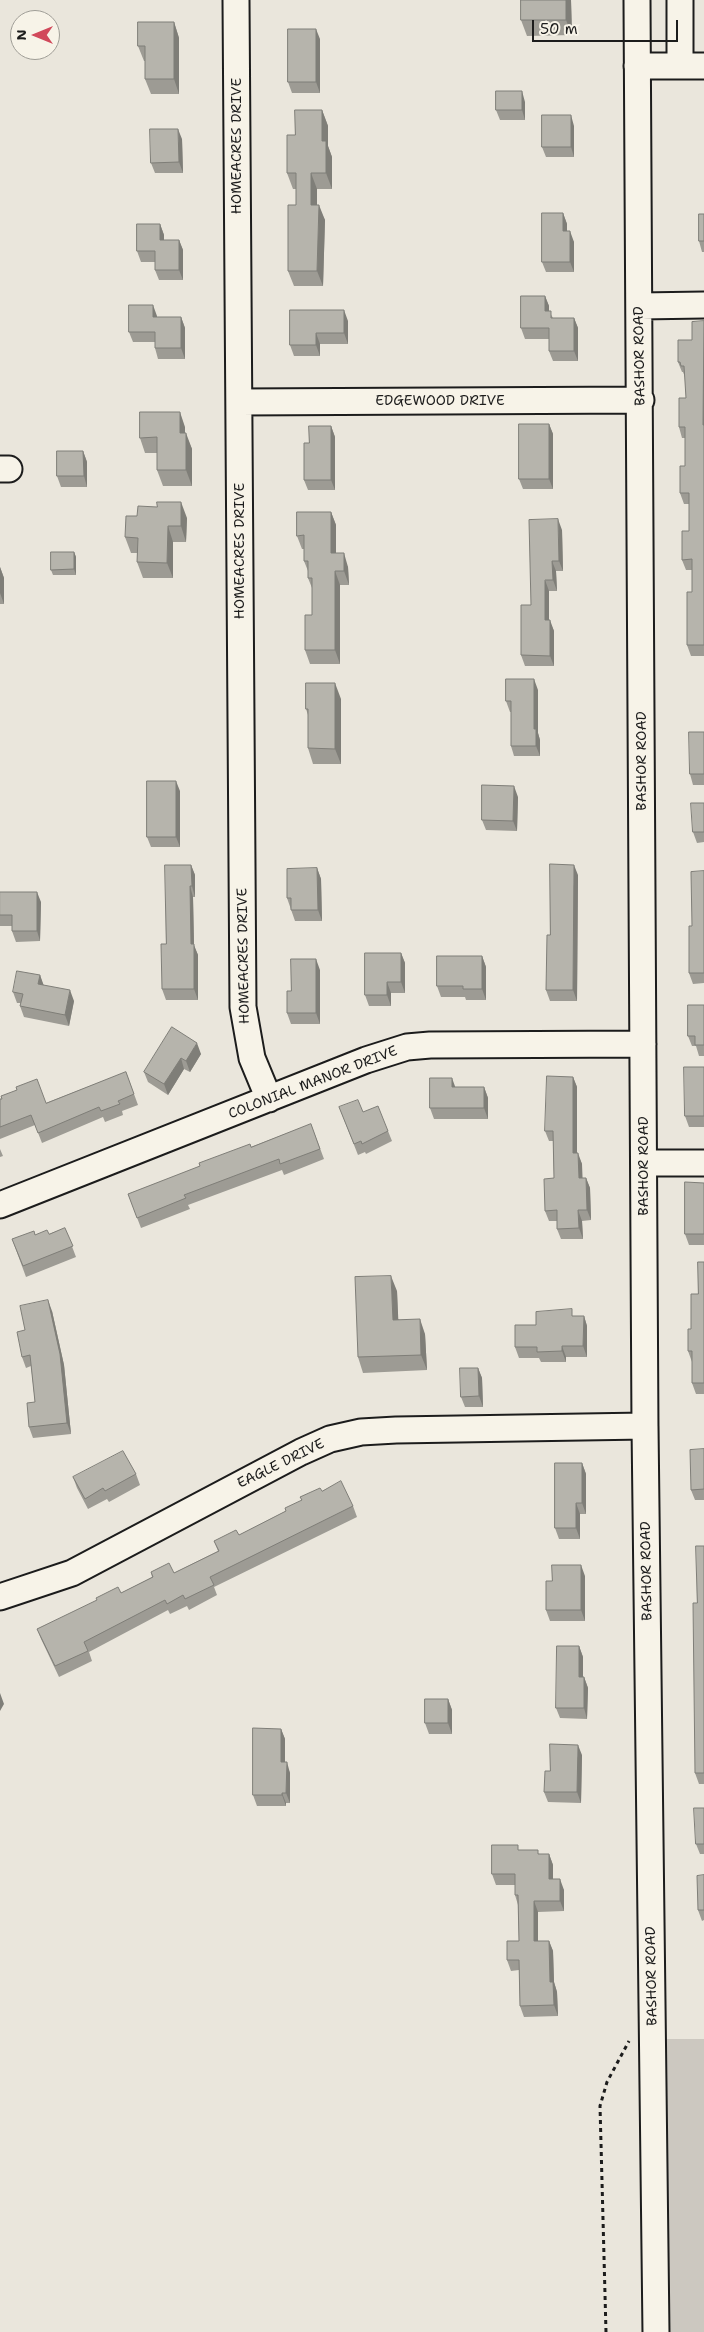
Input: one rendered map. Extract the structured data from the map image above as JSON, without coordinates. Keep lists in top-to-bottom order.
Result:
{
  "streets": {
    "street": [
      "HOMEACRES DRIVE",
      "BASHOR ROAD",
      "EDGEWOOD DRIVE",
      "COLONIAL MANOR DRIVE",
      "EAGLE DRIVE"
    ]
  },
  "crossings": [
    ["HOMEACRES DRIVE", "EDGEWOOD DRIVE"],
    ["HOMEACRES DRIVE", "COLONIAL MANOR DRIVE"],
    ["BASHOR ROAD", "EDGEWOOD DRIVE"],
    ["BASHOR ROAD", "COLONIAL MANOR DRIVE"],
    ["BASHOR ROAD", "EAGLE DRIVE"]
  ],
  "scale_bar": "50 m",
  "north": "left"
}
